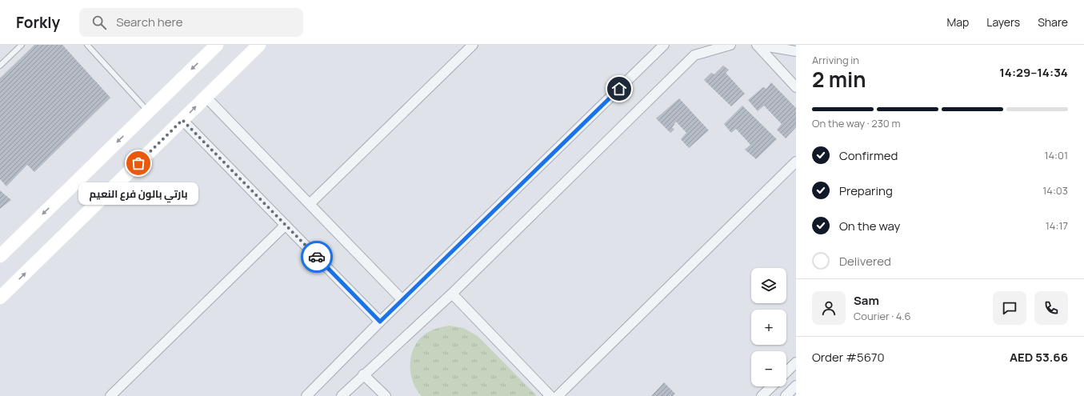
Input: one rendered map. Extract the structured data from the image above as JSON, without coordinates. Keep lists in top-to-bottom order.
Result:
{
  "places": ["بارتي بالون فرع النعيم"],
  "page": {
    "header": "Forkly",
    "search": "Search here",
    "nav": ["Map", "Layers", "Share"],
    "heading": ["2 min", "Arriving in", "14:29–14:34"],
    "panel": [
      "Sam",
      "Courier · 4.6",
      "Order #5670",
      "AED 53.66"
    ],
    "bar": "On the way · 230 m",
    "list": [
      ["Confirmed", "14:01"],
      ["Preparing", "14:03"],
      ["On the way", "14:17"],
      "Delivered"
    ],
    "bubble": "بارتي بالون فرع النعيم",
    "map_buttons": ["+", "−"]
  }
}
